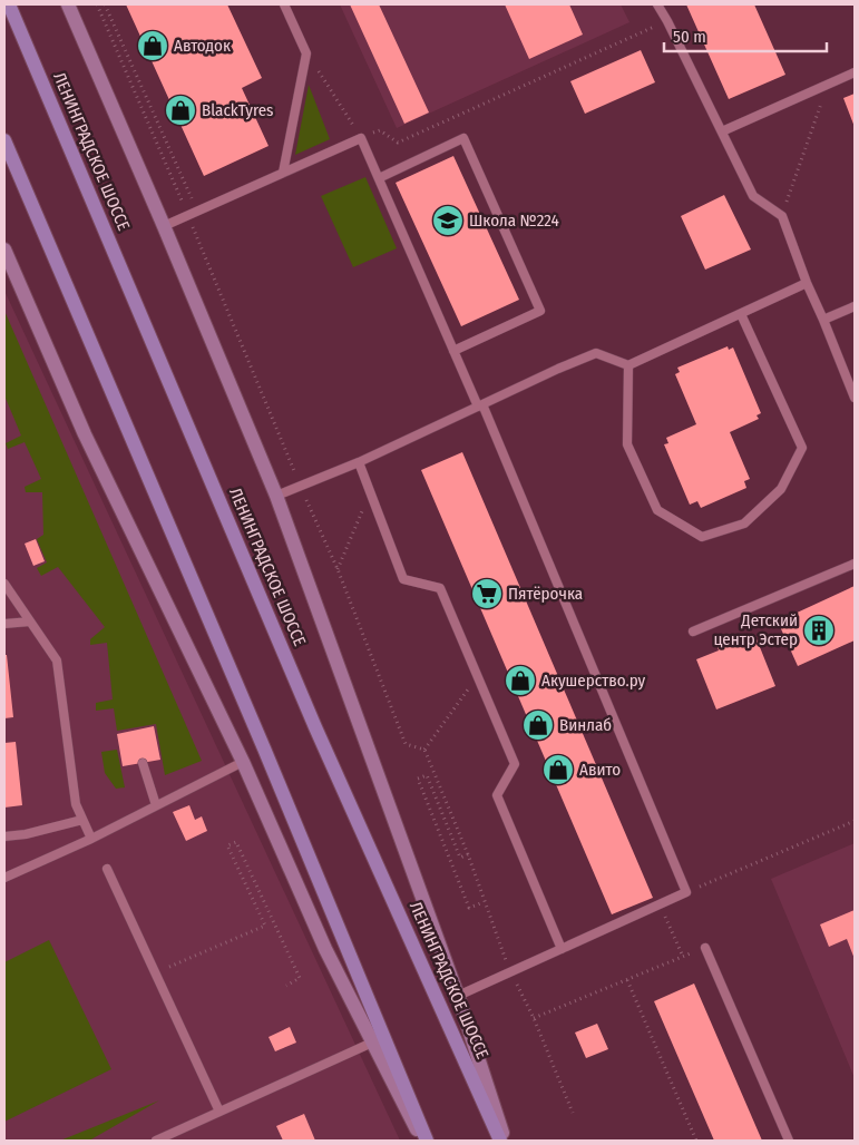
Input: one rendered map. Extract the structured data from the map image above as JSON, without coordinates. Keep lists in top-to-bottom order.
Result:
{
  "streets": {
    "main road": ["ЛЕНИНГРАДСКОЕ ШОССЕ"]
  },
  "places": {
    "shop": [
      "Автодок",
      "BlackTyres",
      "Акушерство.ру",
      "Винлаб",
      "Авито"
    ],
    "school or university": ["Школа №224"],
    "supermarket": ["Пятёрочка"],
    "building": ["Детский центр Эстер"]
  },
  "scale_bar": "50 m"
}
